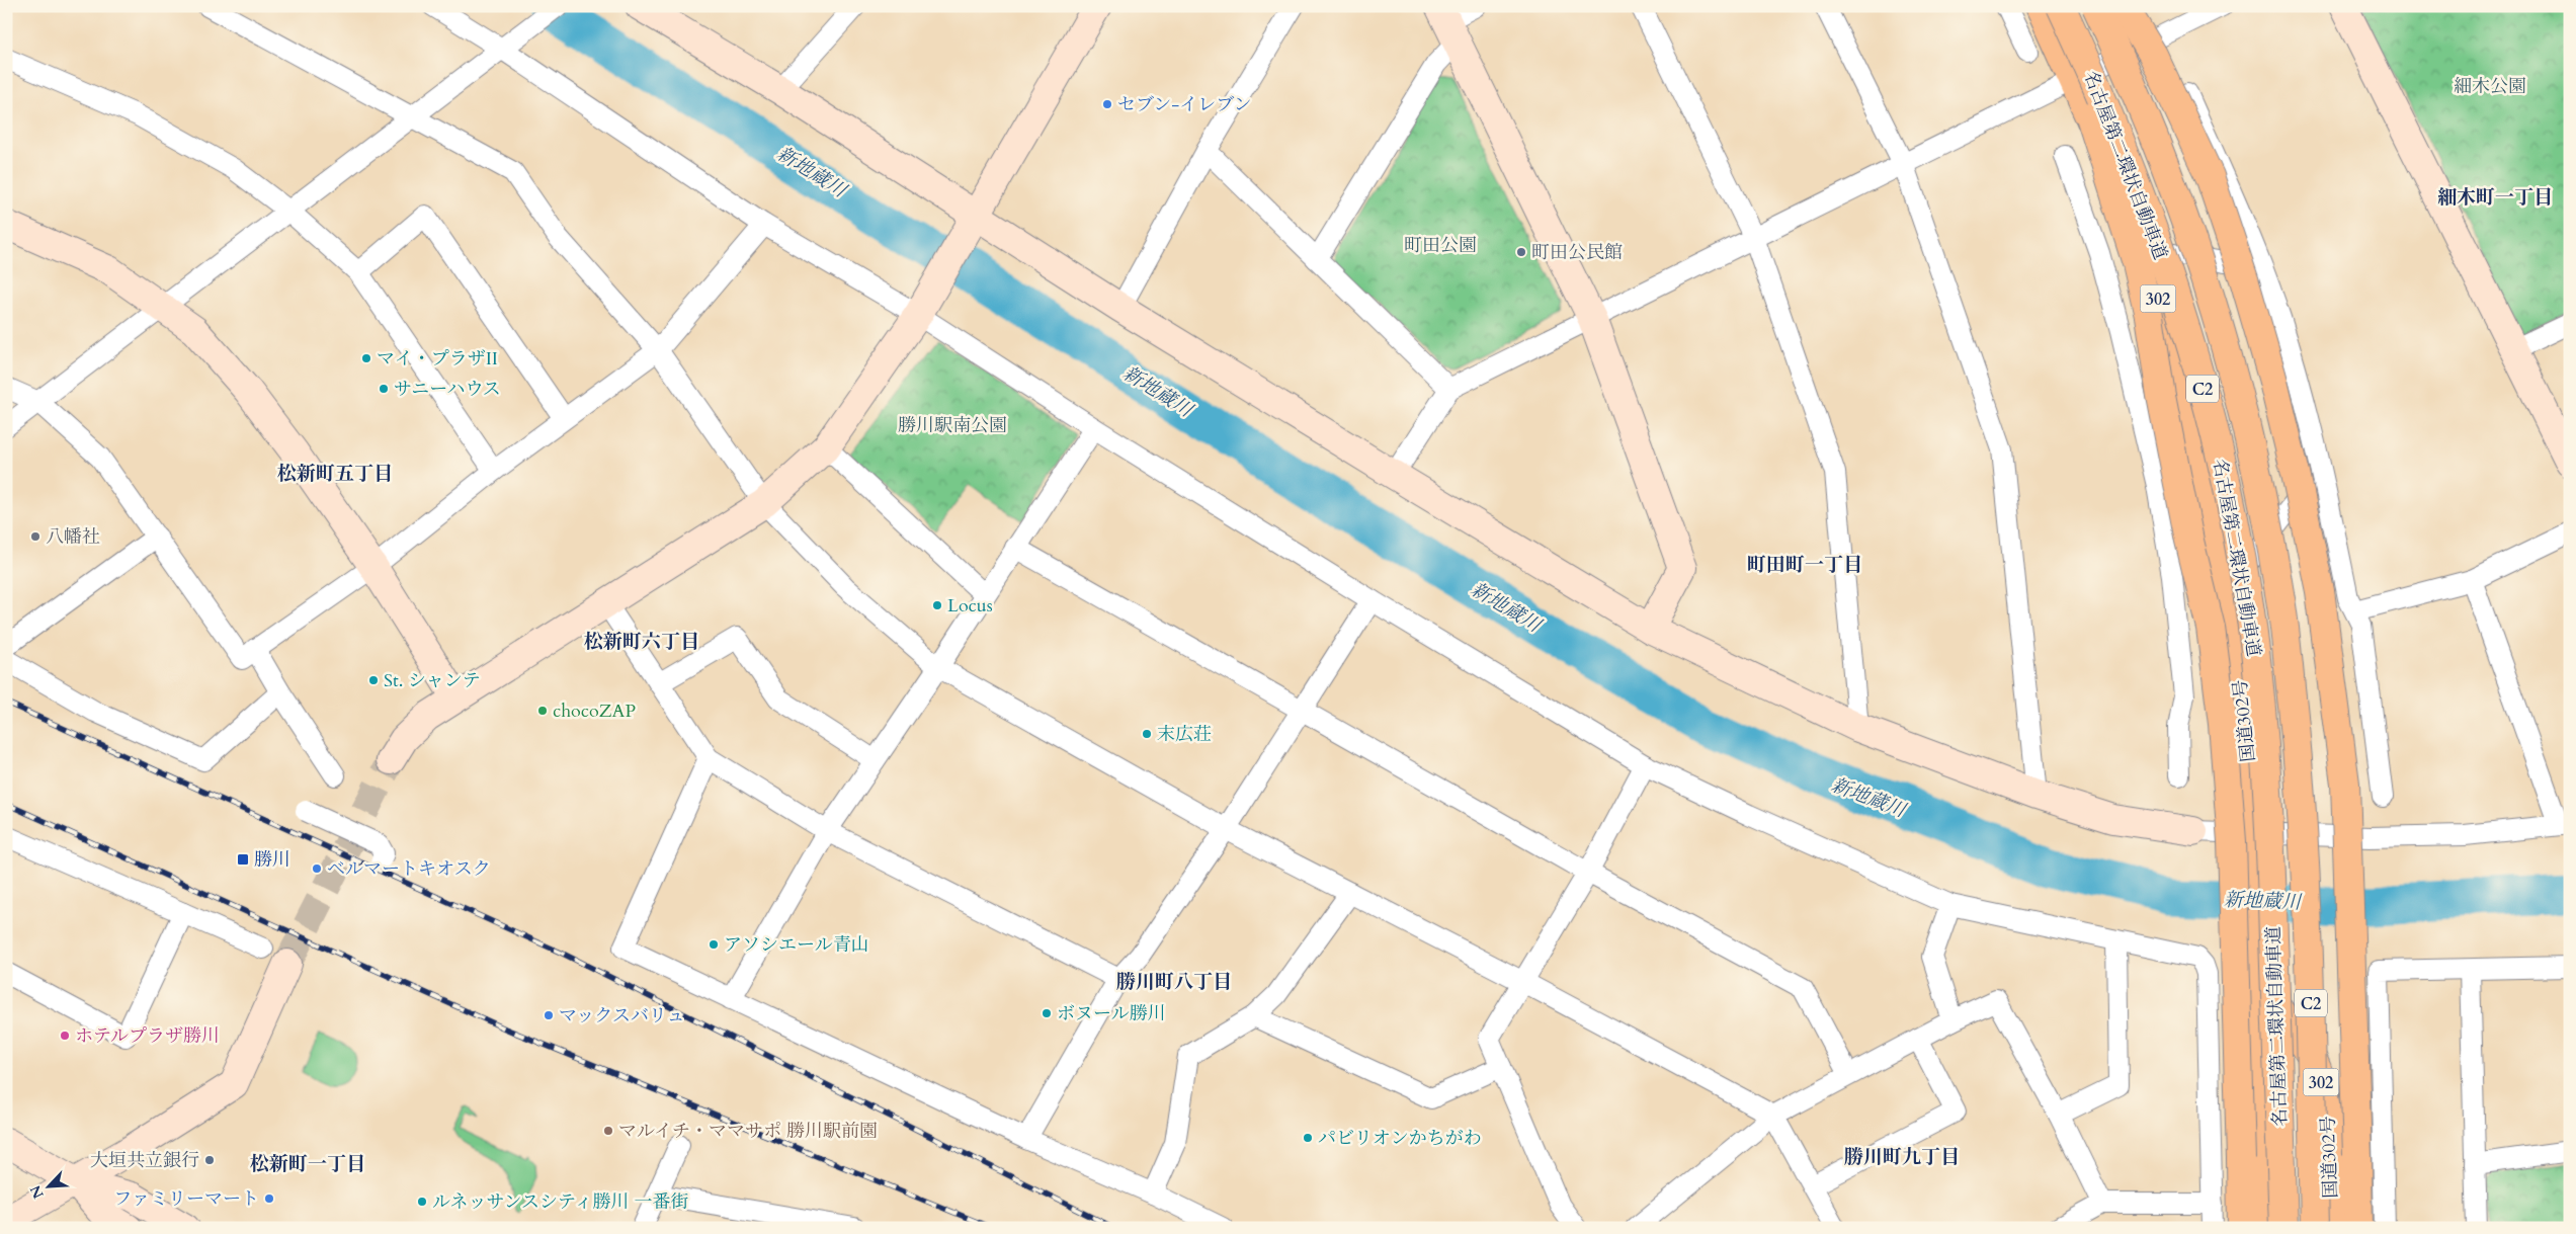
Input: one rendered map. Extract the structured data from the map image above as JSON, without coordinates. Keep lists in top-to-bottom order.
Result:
{
  "streets": {
    "highway": [
      "名古屋第二環状自動車道",
      "302",
      "C2",
      "国道302号"
    ]
  },
  "districts": [
    "細木町一丁目",
    "松新町五丁目",
    "町田町一丁目",
    "松新町六丁目",
    "勝川町八丁目",
    "勝川町九丁目",
    "松新町一丁目"
  ],
  "water": ["新地蔵川"],
  "parks": ["細木公園", "町田公園", "勝川駅南公園"],
  "places": {
    "other": [
      "セブン-イレブン",
      "町田公民館",
      "マイ・プラザII",
      "サニーハウス",
      "八幡社",
      "Locus",
      "St. シャンテ",
      "chocoZAP",
      "末広荘",
      "ベルマートキオスク",
      "アソシエール青山",
      "ボヌール勝川",
      "マックスバリュ",
      "ホテルプラザ勝川",
      "マルイチ・ママサポ 勝川駅前園",
      "パビリオンかちがわ",
      "大垣共立銀行",
      "ファミリーマート",
      "ルネッサンスシティ勝川 一番街"
    ],
    "transit": ["勝川"]
  },
  "north": "bottom left"
}
